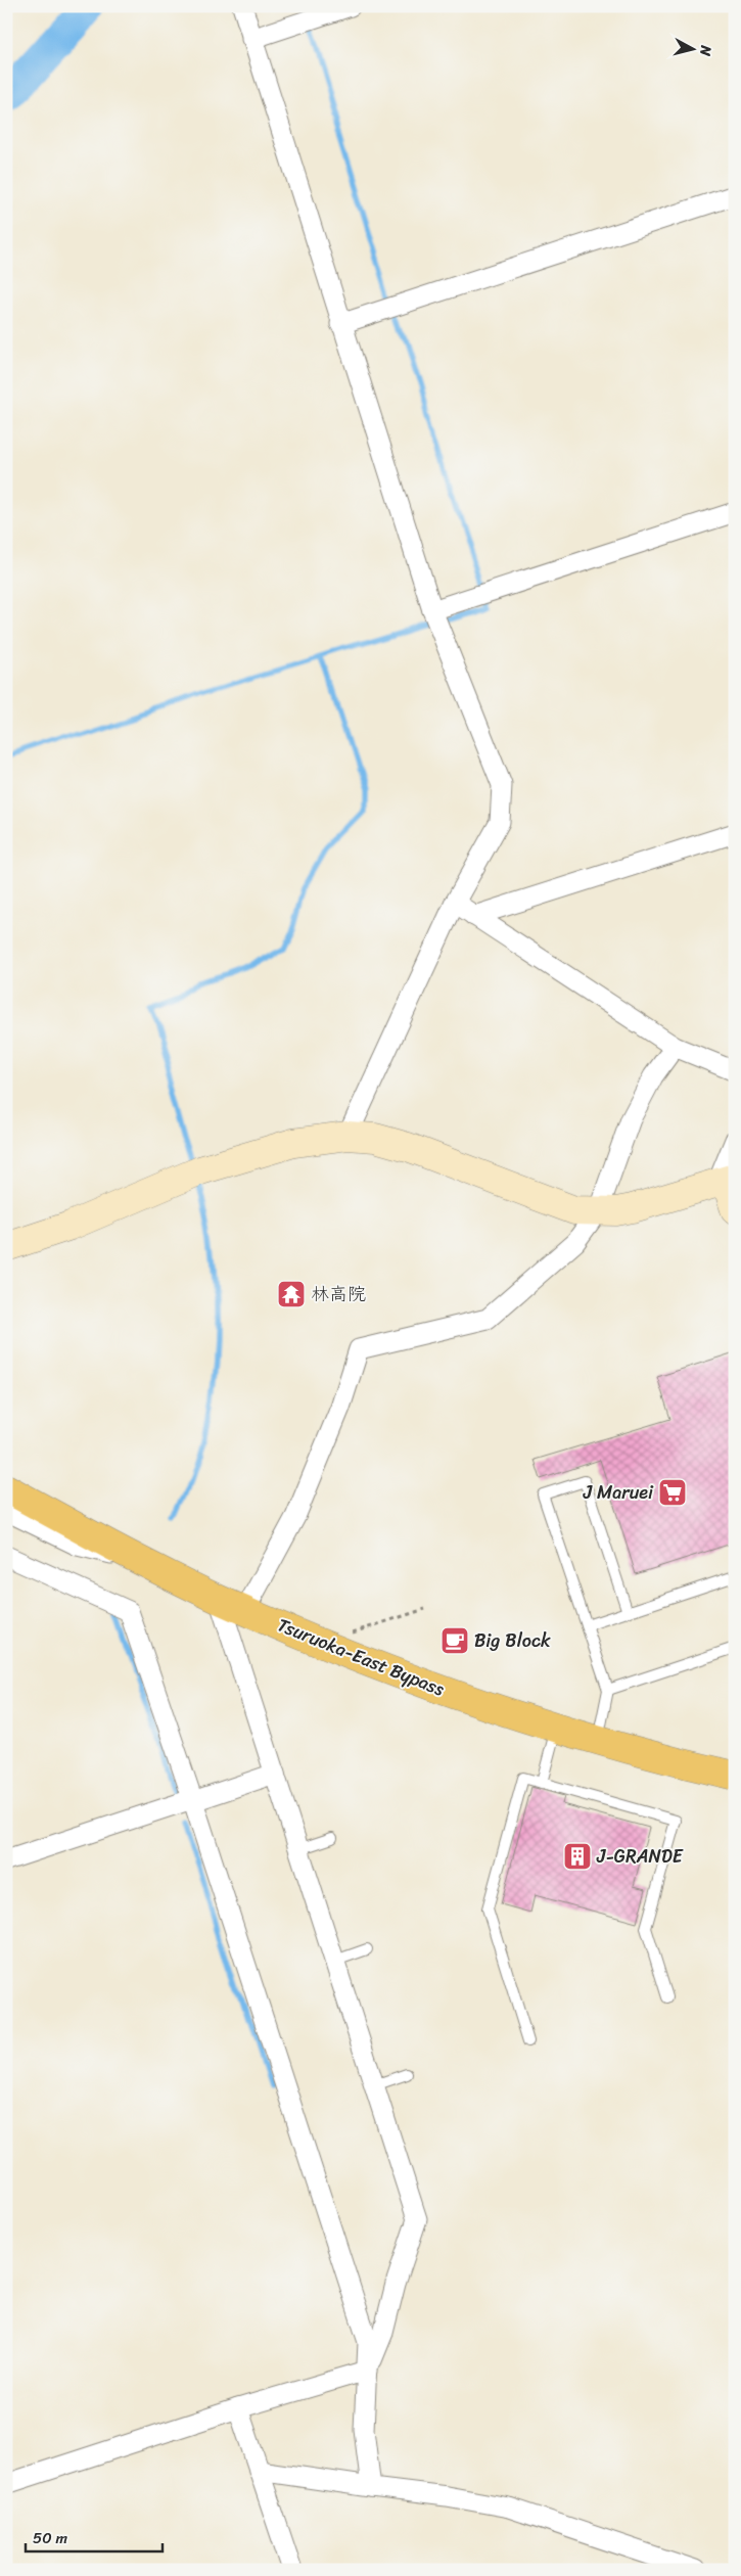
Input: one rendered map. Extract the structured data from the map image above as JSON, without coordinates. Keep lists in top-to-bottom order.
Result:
{
  "streets": {
    "highway": ["Tsuruoka-East Bypass"]
  },
  "places": {
    "temple": ["林高院"],
    "supermarket": ["J Maruei"],
    "cafe": ["Big Block"],
    "building": ["J-GRANDE"]
  },
  "scale_bar": "50 m",
  "north": "right"
}
